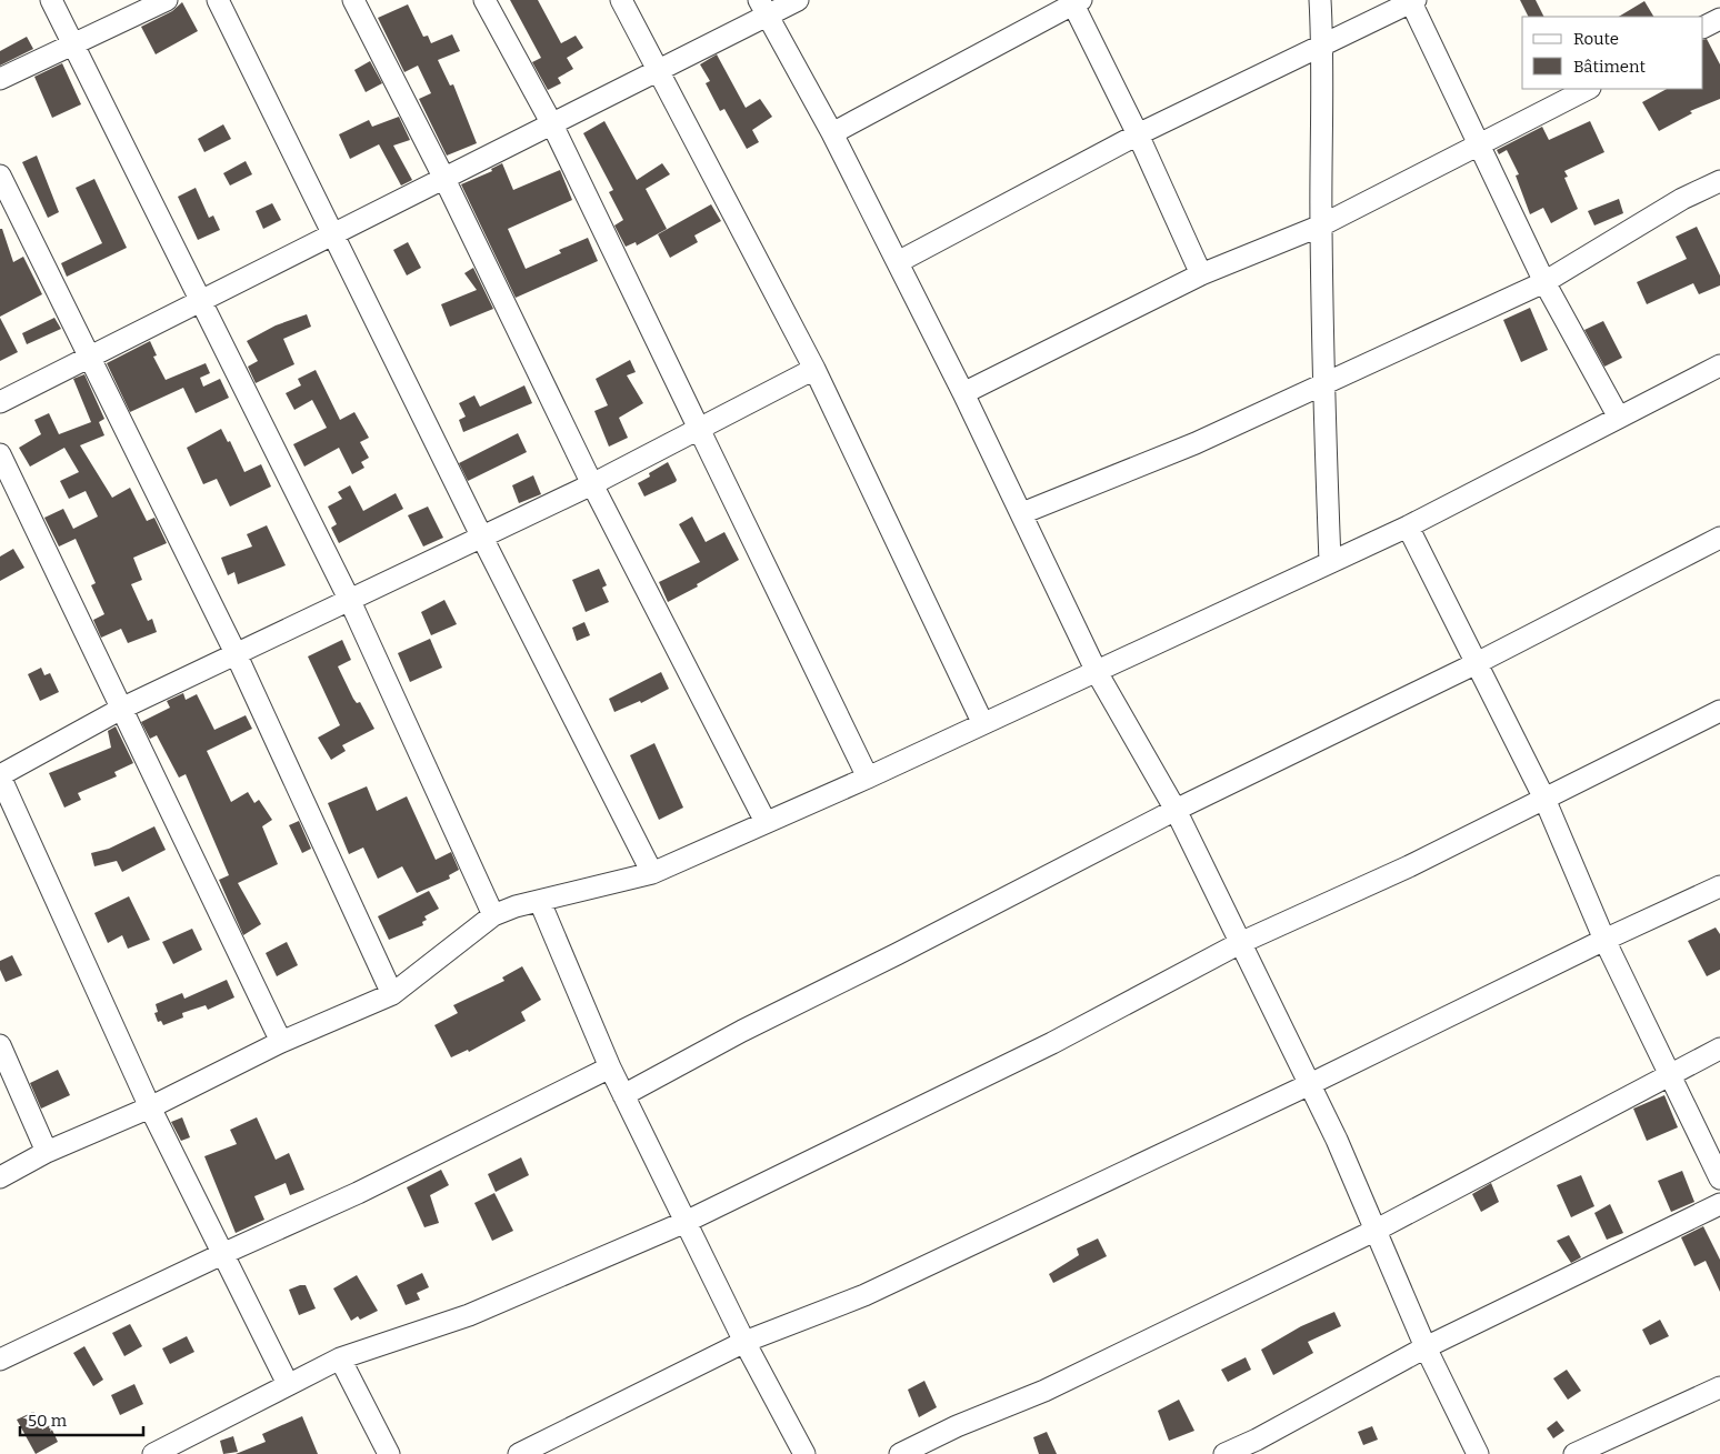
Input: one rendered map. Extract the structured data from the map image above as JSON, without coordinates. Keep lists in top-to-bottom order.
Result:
{
  "legend": ["Route", "Bâtiment"],
  "scale_bar": "50 m"
}
